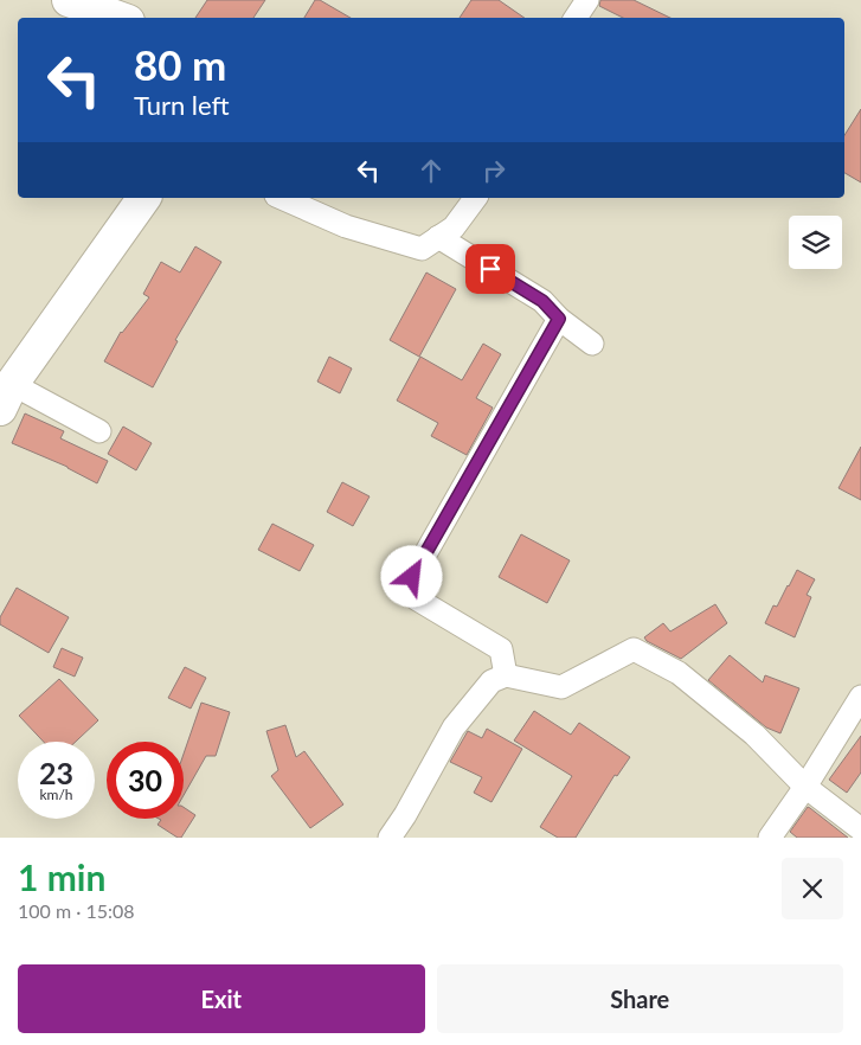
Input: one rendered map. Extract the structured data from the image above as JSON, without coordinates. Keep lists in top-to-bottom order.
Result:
{
  "page": {
    "turn": ["80 m", "Turn left"],
    "speed": "23 km/h",
    "limit": "30",
    "heading": ["1 min", "100 m · 15:08"],
    "buttons": ["Exit", "Share"]
  }
}
